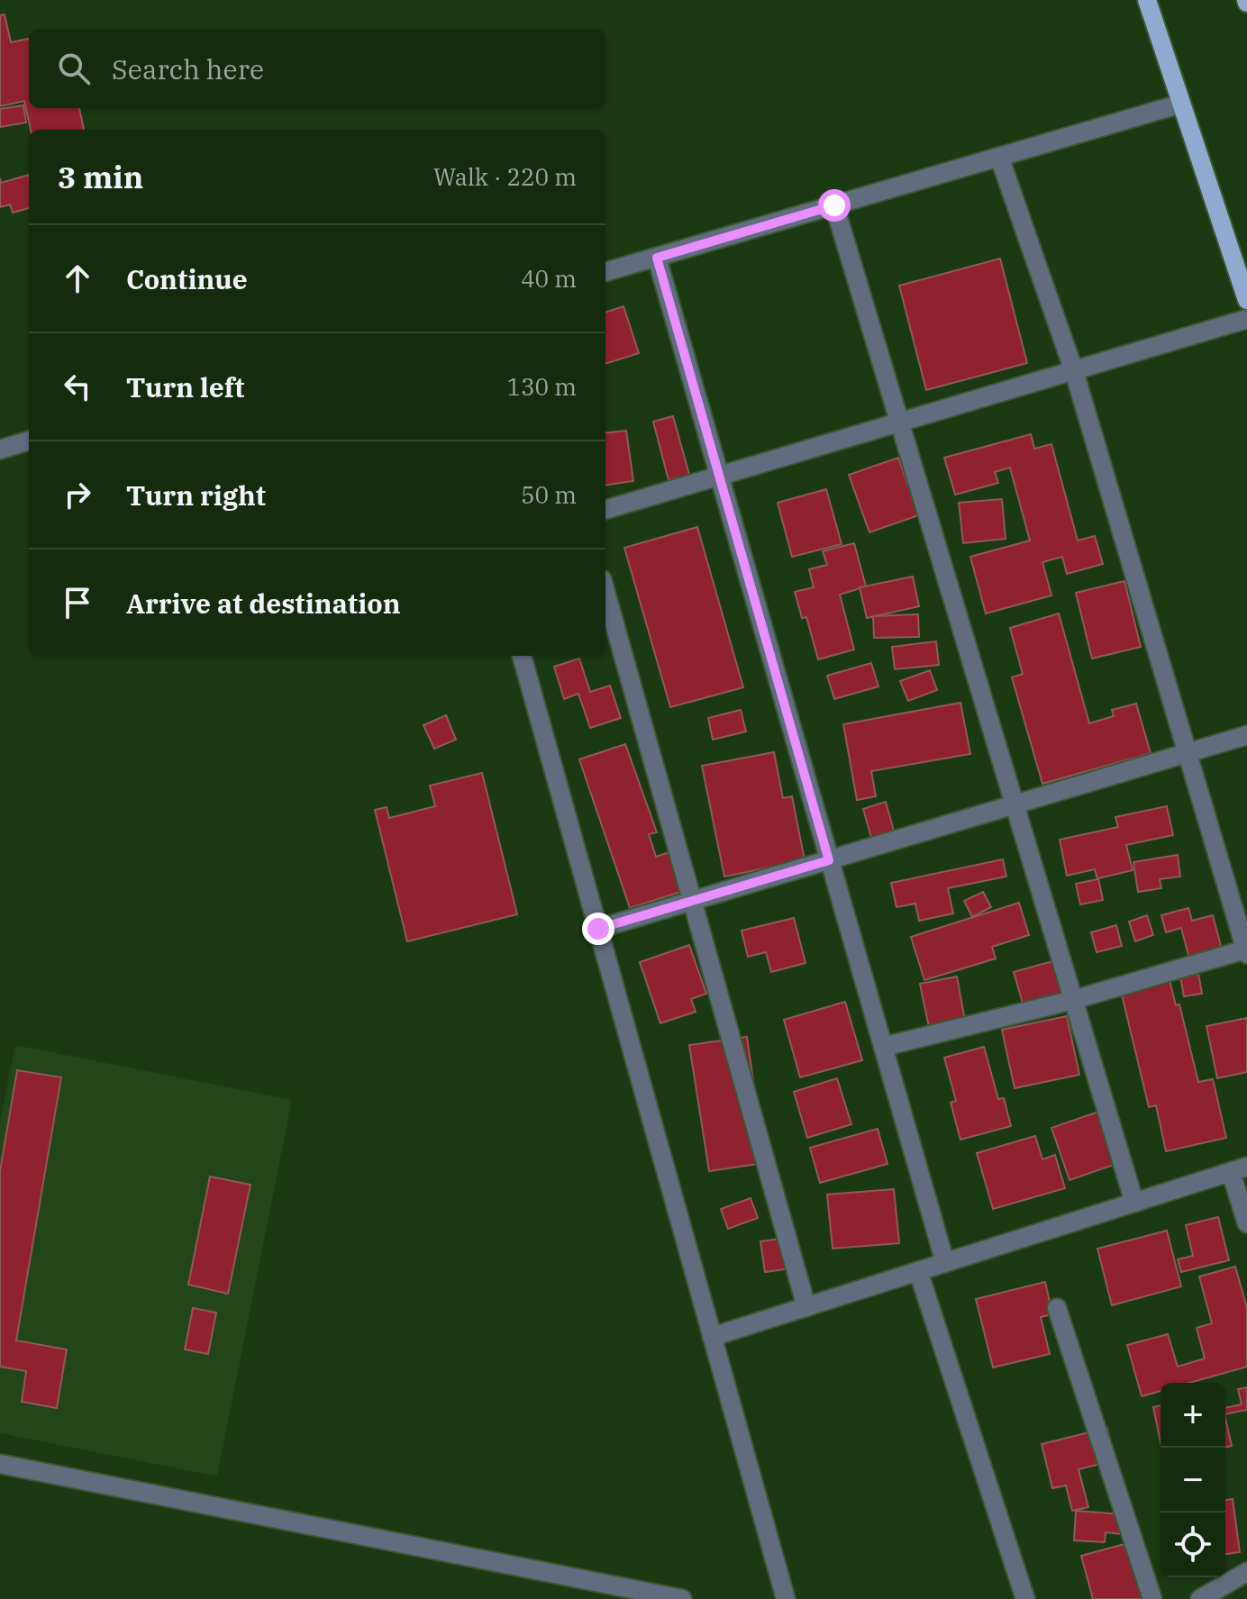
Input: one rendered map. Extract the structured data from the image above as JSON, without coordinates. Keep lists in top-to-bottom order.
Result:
{
  "page": {
    "search": "Search here",
    "heading": ["3 min", "Walk · 220 m"],
    "list": [
      ["Continue", "40 m"],
      ["Turn left", "130 m"],
      ["Turn right", "50 m"],
      "Arrive at destination"
    ],
    "map_buttons": ["+", "−"]
  }
}
